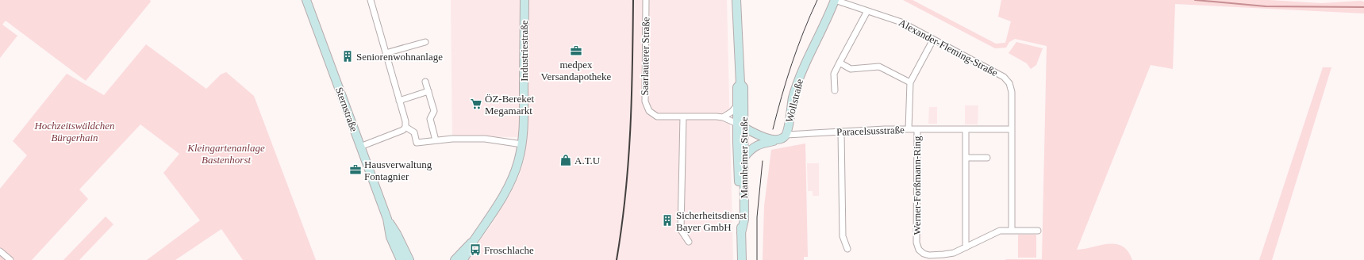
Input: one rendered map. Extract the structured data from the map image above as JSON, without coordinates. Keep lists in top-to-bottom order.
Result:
{
  "streets": {
    "street": [
      "Alexander-Fleming-Straße",
      "Industriestraße",
      "Saarlauterer Straße",
      "Wollstraße",
      "Sternstraße",
      "Paracelsusstraße",
      "Mannheimer Straße",
      "Werner-Forßmann-Ring"
    ]
  },
  "crossings": [
    ["Alexander-Fleming-Straße", "Wollstraße"],
    ["Alexander-Fleming-Straße", "Paracelsusstraße"],
    ["Alexander-Fleming-Straße", "Werner-Forßmann-Ring"],
    ["Saarlauterer Straße", "Mannheimer Straße"],
    ["Wollstraße", "Paracelsusstraße"],
    ["Paracelsusstraße", "Werner-Forßmann-Ring"]
  ],
  "parks": ["Hochzeitswäldchen Bürgerhain", "Kleingartenanlage Bastenhorst"],
  "places": {
    "office": ["medpex Versandapotheke", "Hausverwaltung Fontagnier"],
    "building": ["Seniorenwohnanlage", "Sicherheitsdienst Bayer GmbH"],
    "supermarket": ["ÖZ-Bereket Megamarkt"],
    "shop": ["A.T.U"],
    "bus stop": ["Froschlache"]
  }
}
